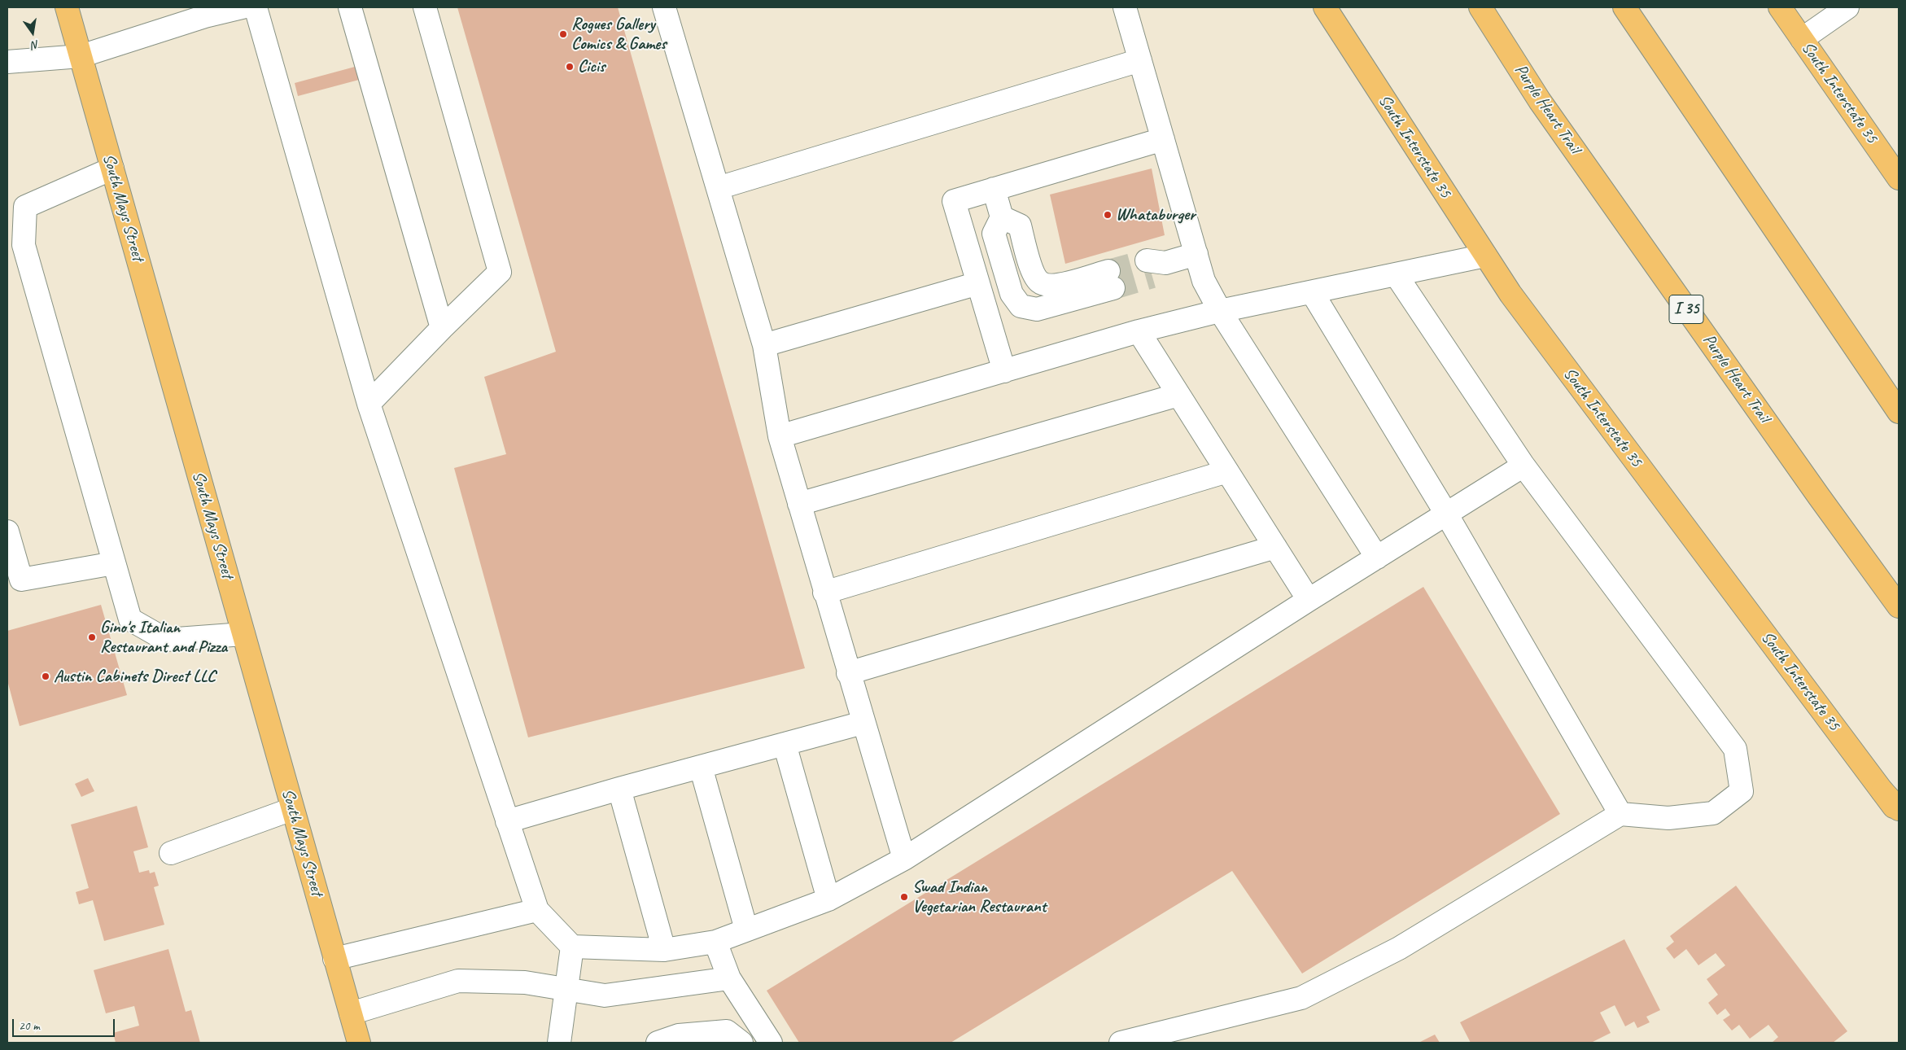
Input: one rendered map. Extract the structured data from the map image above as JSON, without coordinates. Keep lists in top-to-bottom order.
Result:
{
  "streets": {
    "main road": [
      "South Interstate 35",
      "Purple Heart Trail",
      "South Mays Street",
      "I 35"
    ]
  },
  "places": [
    "Rogues Gallery Comics & Games",
    "Cicis",
    "Whataburger",
    "Gino's Italian Restaurant and Pizza",
    "Austin Cabinets Direct LLC",
    "Swad Indian Vegetarian Restaurant"
  ],
  "scale_bar": "20 m",
  "north": "bottom"
}
